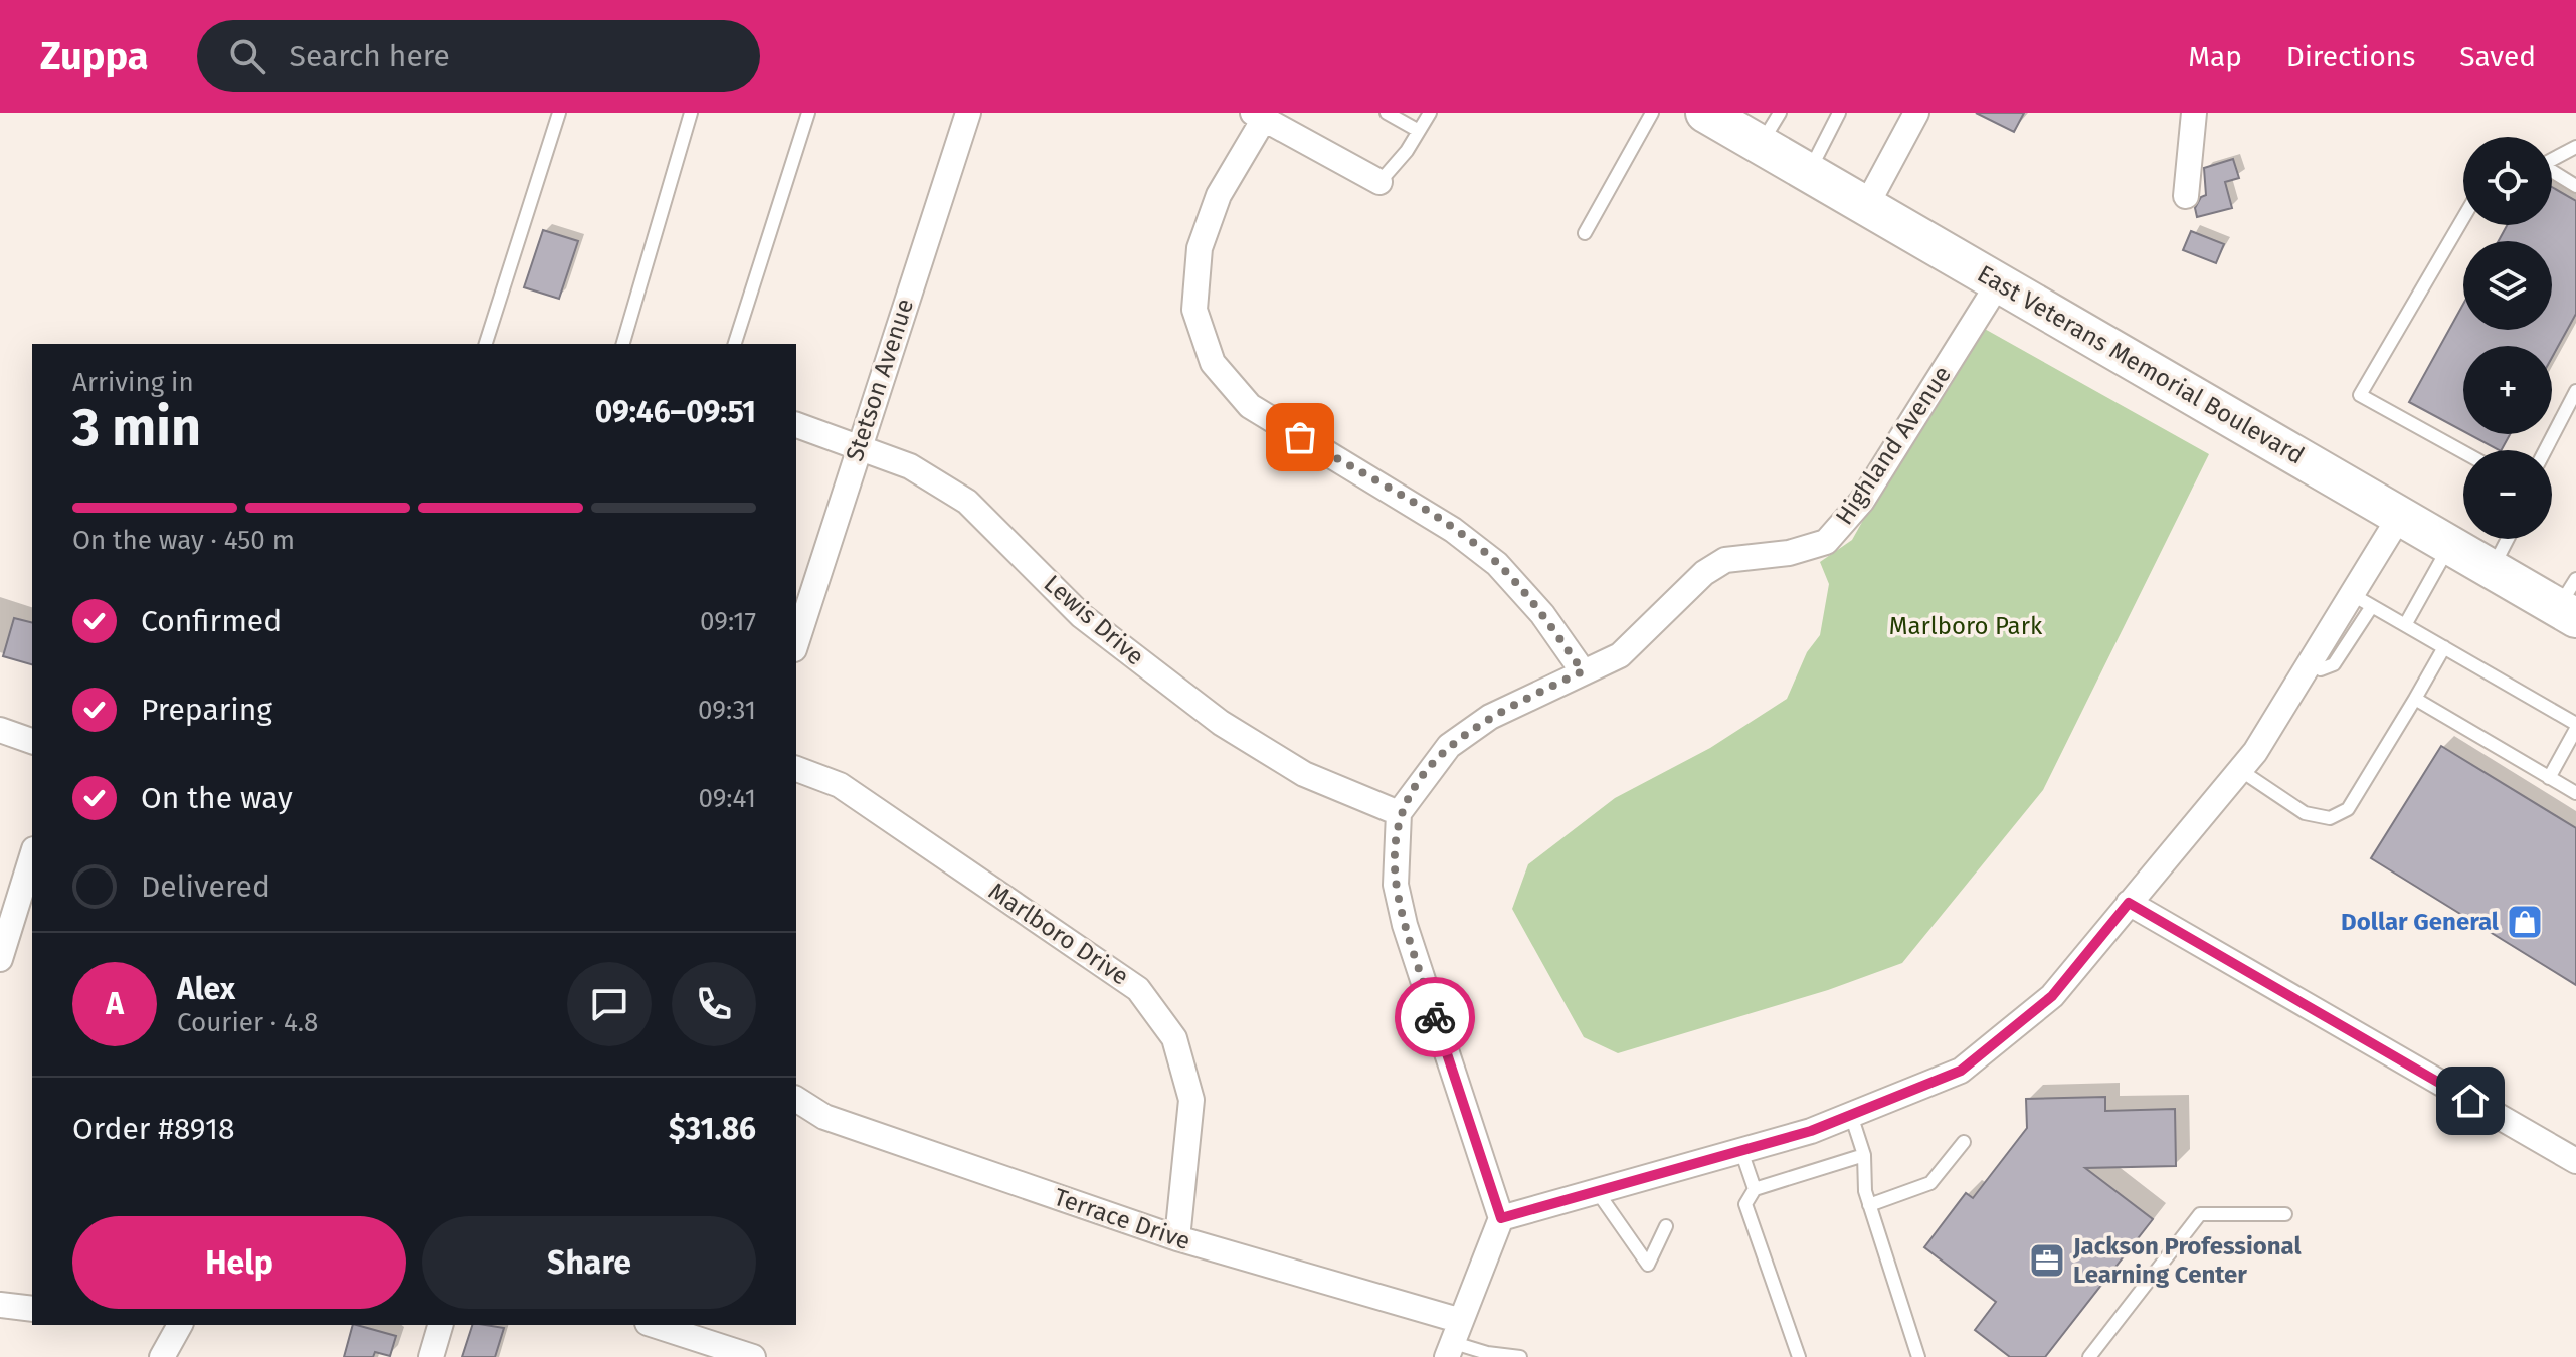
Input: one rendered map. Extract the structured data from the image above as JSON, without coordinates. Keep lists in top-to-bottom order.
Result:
{
  "streets": {
    "main road": ["East Veterans Memorial Boulevard"],
    "street": [
      "Stetson Avenue",
      "Highland Avenue",
      "Lewis Drive",
      "Marlboro Drive",
      "Terrace Drive"
    ]
  },
  "crossings": [
    ["East Veterans Memorial Boulevard", "Highland Avenue"],
    ["Stetson Avenue", "Lewis Drive"],
    ["Highland Avenue", "Lewis Drive"],
    ["Marlboro Drive", "Terrace Drive"]
  ],
  "parks": ["Marlboro Park"],
  "places": {
    "shop": ["Dollar General"],
    "office": ["Jackson Professional Learning Center"]
  },
  "page": {
    "header": "Zuppa",
    "search": "Search here",
    "nav": ["Map", "Directions", "Saved"],
    "map_buttons": ["+", "−"],
    "heading": ["3 min", "Arriving in", "09:46–09:51"],
    "panel": [
      "Alex",
      "Courier · 4.8",
      "Order #8918",
      "$31.86"
    ],
    "bar": "On the way · 450 m",
    "list": [
      ["Confirmed", "09:17"],
      ["Preparing", "09:31"],
      ["On the way", "09:41"],
      "Delivered"
    ],
    "round": "A",
    "buttons": ["Help", "Share"]
  }
}
